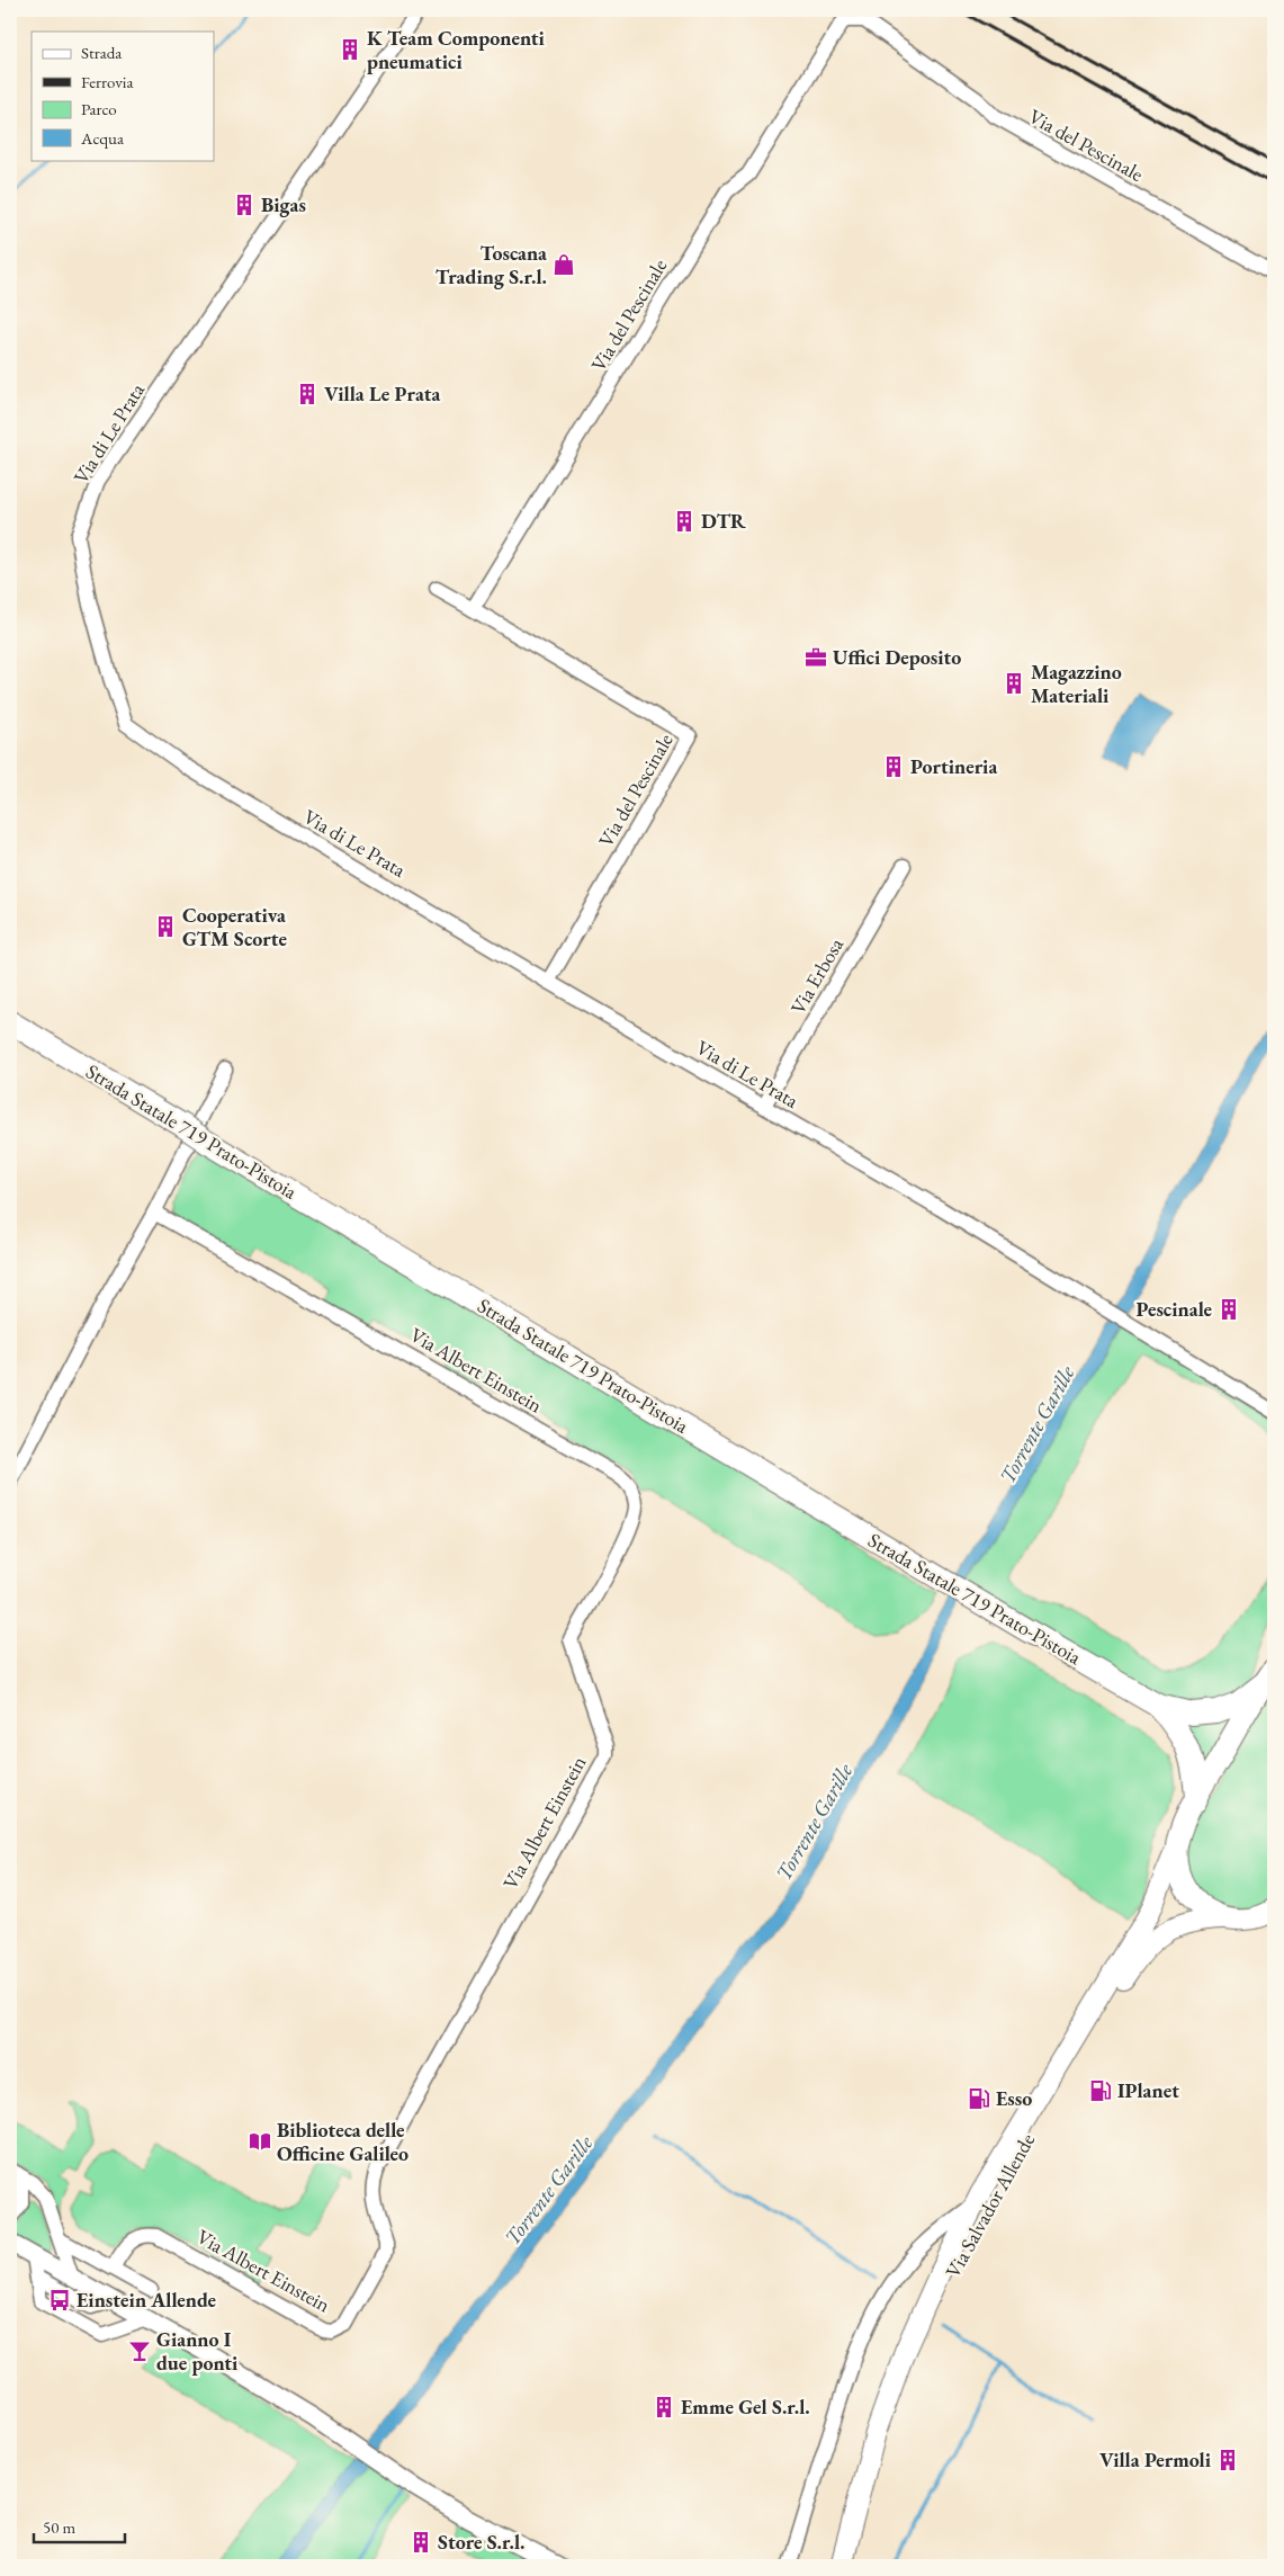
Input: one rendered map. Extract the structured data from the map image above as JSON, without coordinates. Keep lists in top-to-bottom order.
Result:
{
  "streets": {
    "highway": ["Strada Statale 719 Prato-Pistoia"],
    "main road": ["Via Salvador Allende"],
    "street": [
      "Via del Pescinale",
      "Via di Le Prata",
      "Via Erbosa",
      "Via Albert Einstein"
    ]
  },
  "crossings": [
    ["Via del Pescinale", "Via di Le Prata"],
    ["Via di Le Prata", "Via Erbosa"]
  ],
  "water": ["Torrente Garille"],
  "places": {
    "building": [
      "K Team Componenti pneumatici",
      "Bigas",
      "Villa Le Prata",
      "DTR",
      "Magazzino Materiali",
      "Portineria",
      "Cooperativa GTM Scorte",
      "Pescinale",
      "Emme Gel S.r.l.",
      "Villa Permoli",
      "Store S.r.l."
    ],
    "shop": ["Toscana Trading S.r.l."],
    "office": ["Uffici Deposito"],
    "fuel station": ["IPlanet", "Esso"],
    "library": ["Biblioteca delle Officine Galileo"],
    "bus stop": ["Einstein Allende"],
    "bar": ["Gianno I due ponti"]
  },
  "legend": [
    "Strada",
    "Ferrovia",
    "Parco",
    "Acqua"
  ],
  "scale_bar": "50 m"
}
